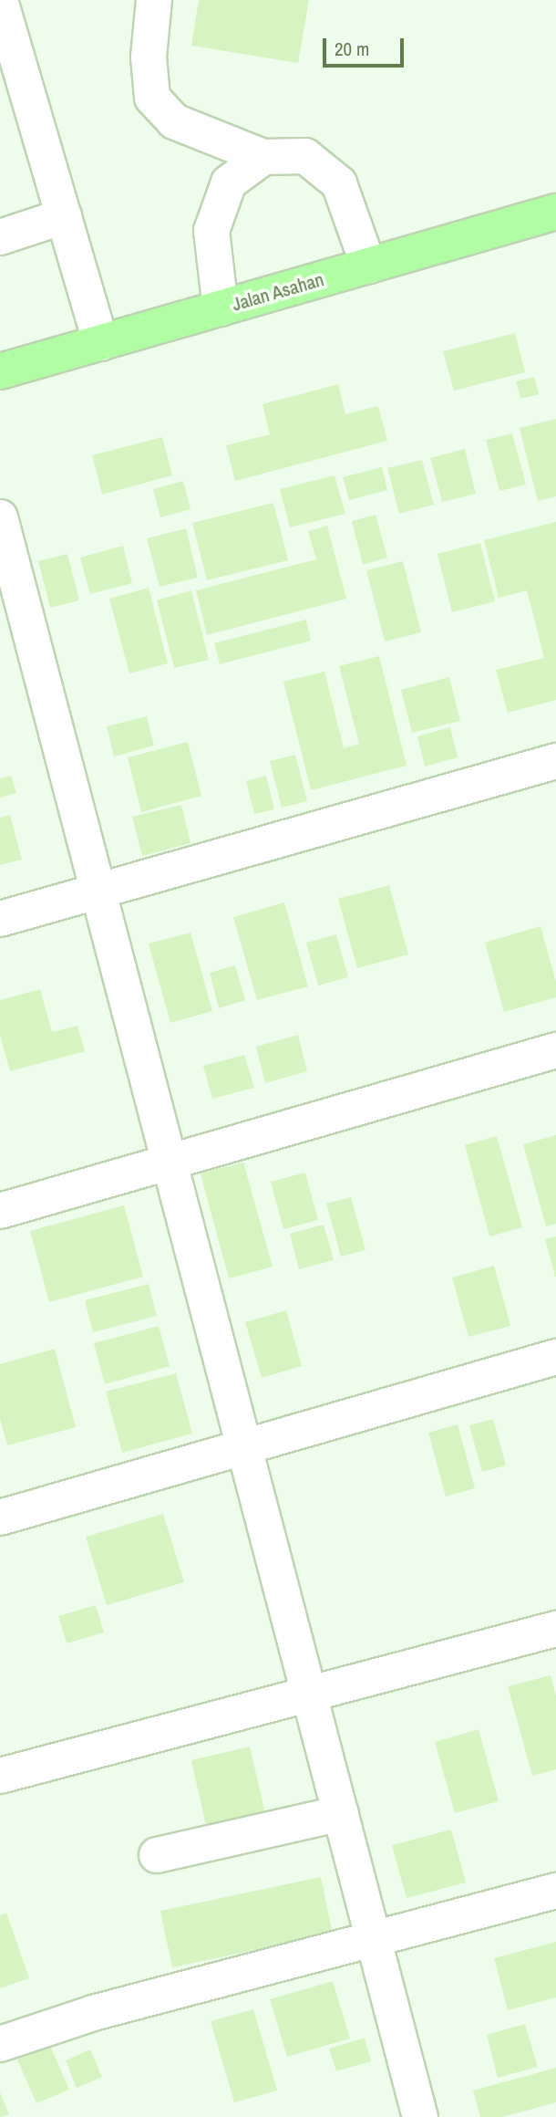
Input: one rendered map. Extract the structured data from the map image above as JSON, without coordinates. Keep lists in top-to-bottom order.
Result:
{
  "streets": {
    "main road": ["Jalan Asahan"]
  },
  "scale_bar": "20 m"
}
